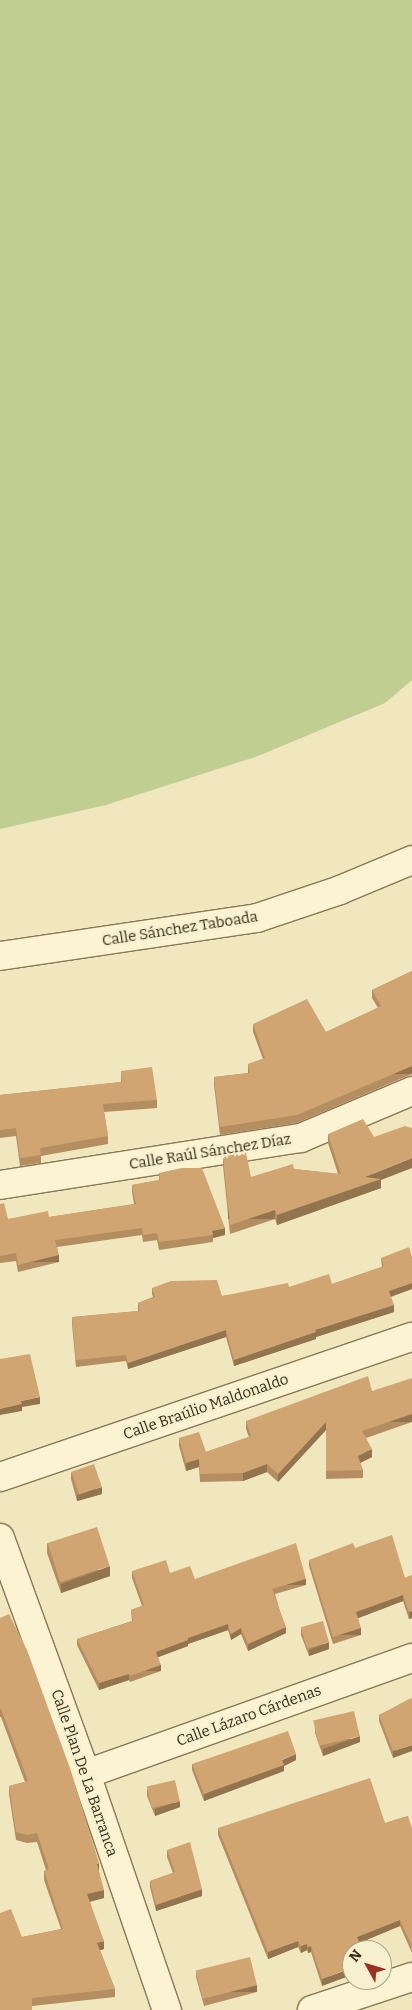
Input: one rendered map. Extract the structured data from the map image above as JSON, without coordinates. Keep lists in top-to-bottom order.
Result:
{
  "streets": {
    "street": [
      "Calle Sánchez Taboada",
      "Calle Raúl Sánchez Díaz",
      "Calle Braúlio Maldonaldo",
      "Calle Lázaro Cárdenas",
      "Calle Plan De La Barranca"
    ]
  },
  "crossings": [
    ["Calle Lázaro Cárdenas", "Calle Plan De La Barranca"]
  ],
  "north": "top left"
}
